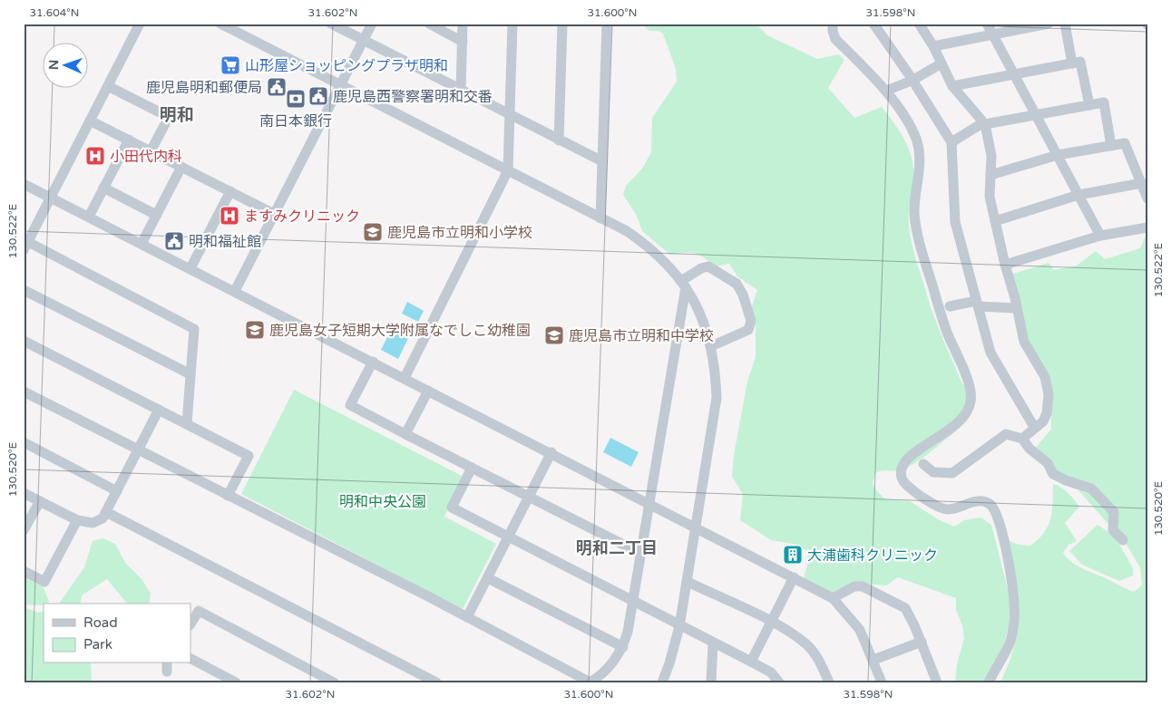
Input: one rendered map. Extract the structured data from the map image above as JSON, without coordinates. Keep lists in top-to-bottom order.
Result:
{
  "districts": ["明和", "明和二丁目"],
  "parks": ["明和中央公園"],
  "places": {
    "supermarket": ["山形屋ショッピングプラザ明和"],
    "public building": ["鹿児島明和郵便局", "鹿児島西警察署明和交番", "明和福祉館"],
    "bank": ["南日本銀行"],
    "hospital": ["小田代内科", "ますみクリニック"],
    "school or university": ["鹿児島市立明和小学校", "鹿児島女子短期大学附属なでしこ幼稚園", "鹿児島市立明和中学校"],
    "building": ["大浦歯科クリニック"]
  },
  "legend": ["Road", "Park"],
  "north": "left",
  "coordinates": [
    "31.604°N",
    "31.602°N",
    "31.600°N",
    "31.598°N",
    "130.522°E",
    "130.520°E"
  ]
}
